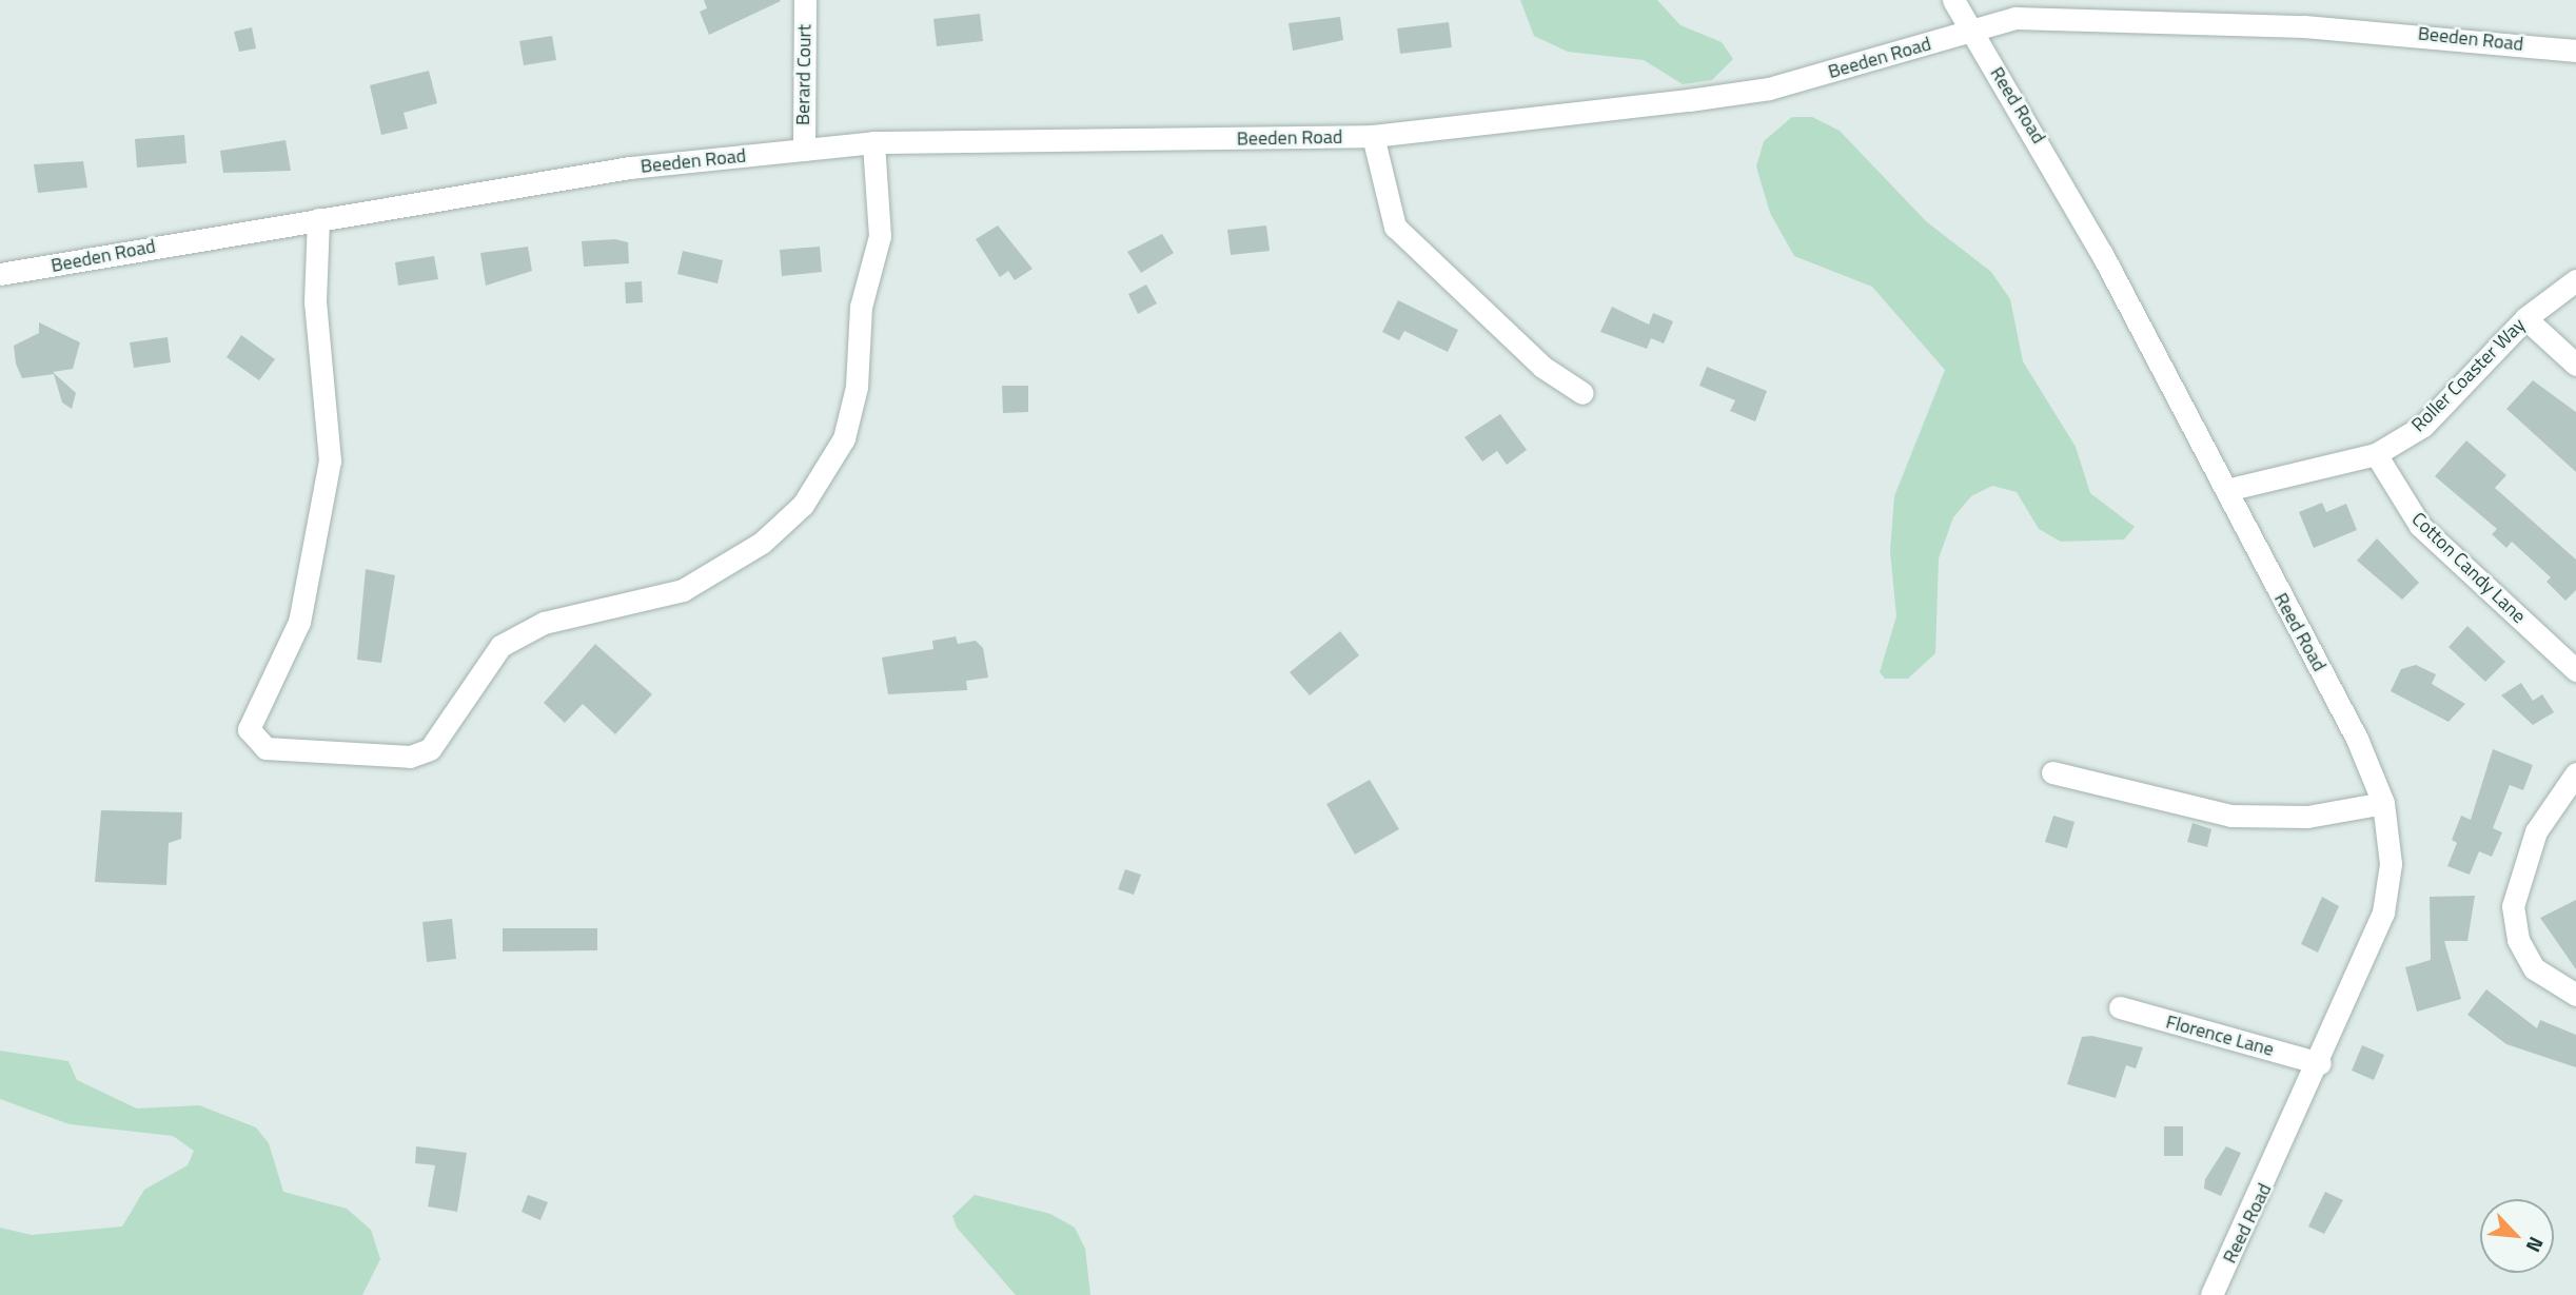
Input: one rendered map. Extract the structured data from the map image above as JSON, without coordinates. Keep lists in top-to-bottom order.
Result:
{
  "streets": {
    "street": [
      "Beeden Road",
      "Berard Court",
      "Reed Road",
      "Roller Coaster Way",
      "Cotton Candy Lane",
      "Florence Lane"
    ]
  },
  "crossings": [
    ["Beeden Road", "Berard Court"],
    ["Beeden Road", "Reed Road"],
    ["Reed Road", "Roller Coaster Way"],
    ["Reed Road", "Florence Lane"],
    ["Roller Coaster Way", "Cotton Candy Lane"]
  ],
  "north": "bottom right"
}
